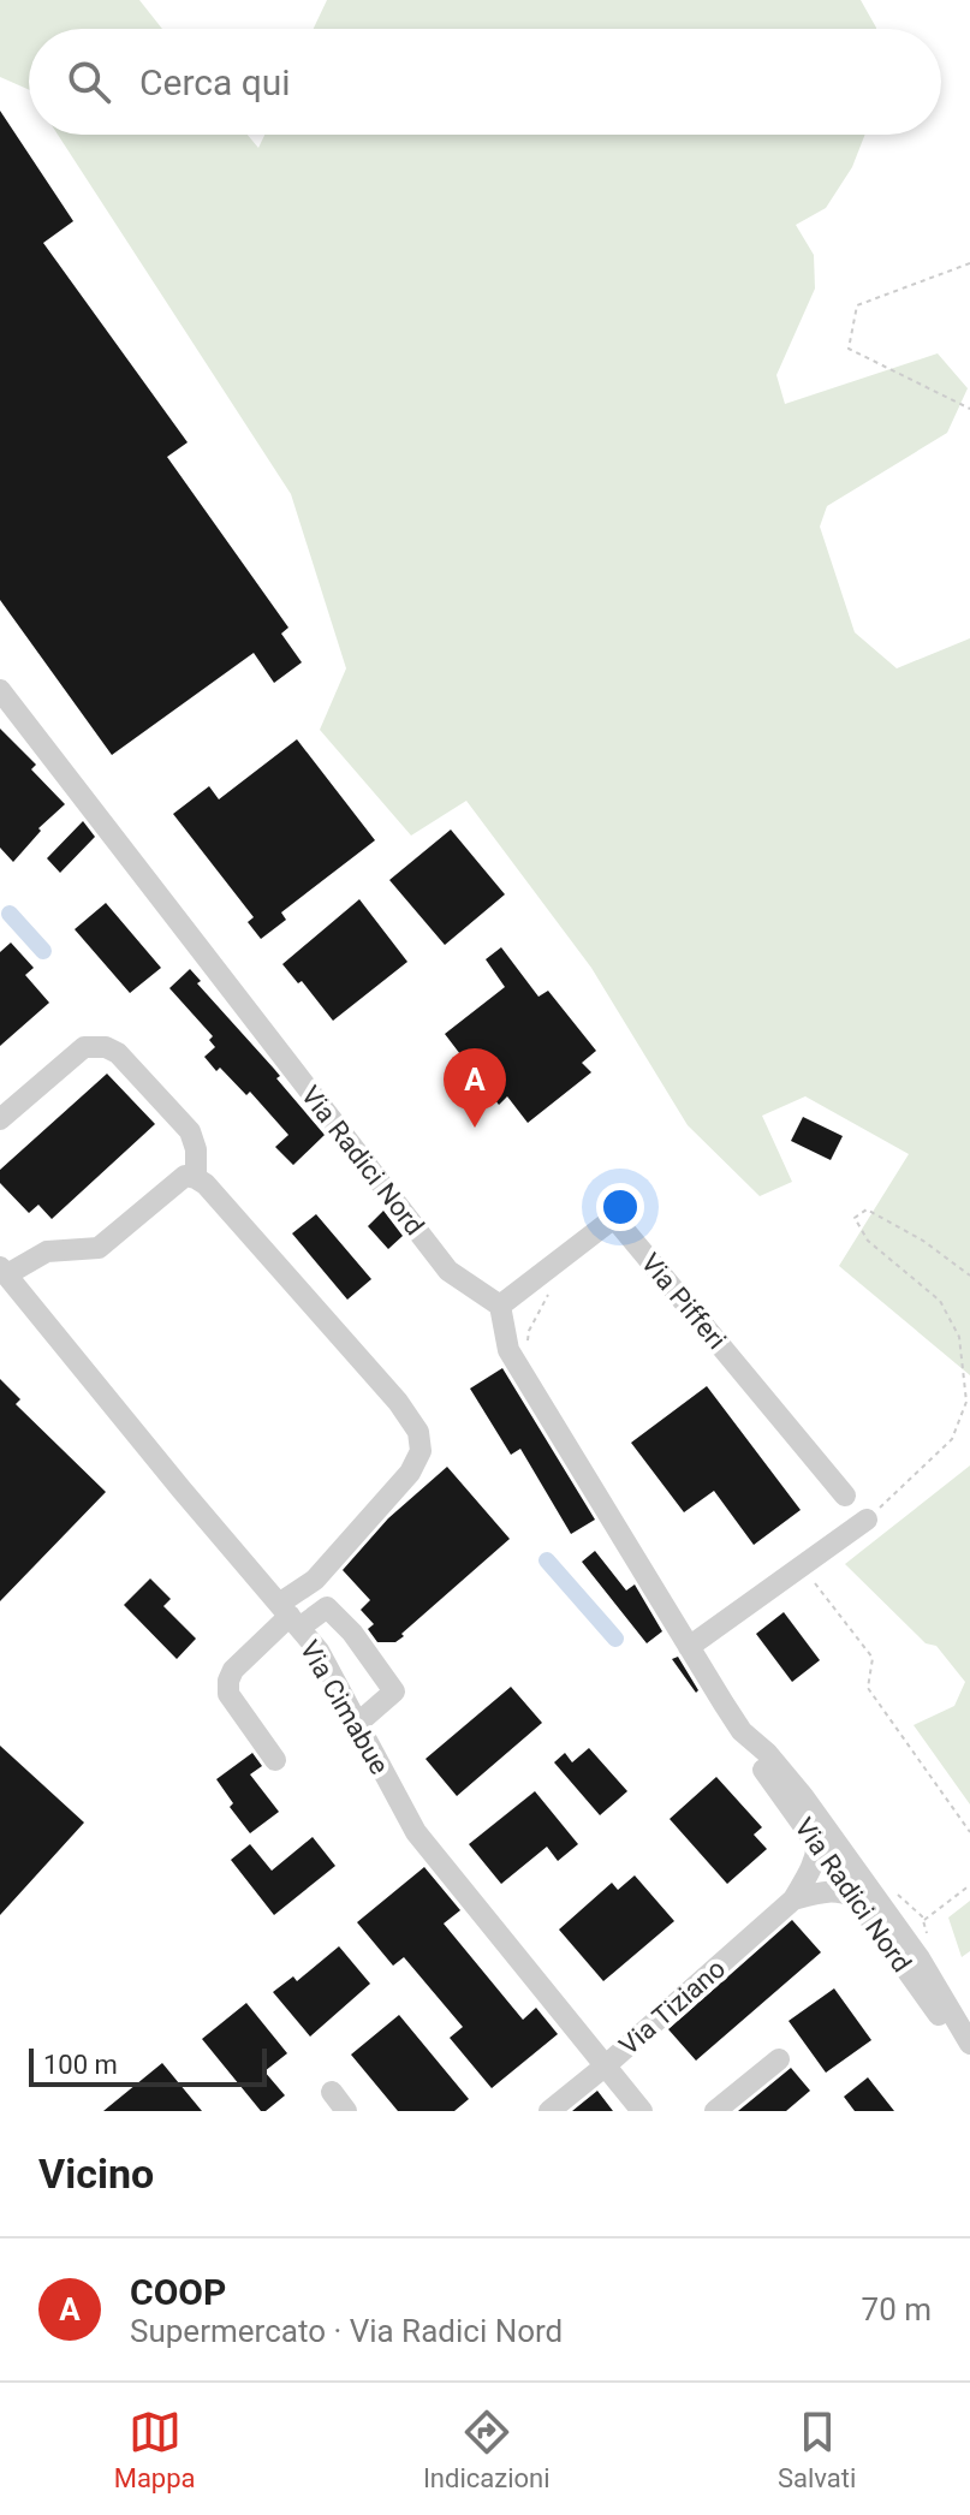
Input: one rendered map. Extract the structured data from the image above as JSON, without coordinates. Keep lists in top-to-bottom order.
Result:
{
  "streets": {
    "street": [
      "Via Radici Nord",
      "Via Pifferi",
      "Via Cimabue",
      "Via Tiziano"
    ]
  },
  "crossings": [
    ["Via Radici Nord", "Via Pifferi"],
    ["Via Cimabue", "Via Tiziano"]
  ],
  "scale_bar": "100 m",
  "page": {
    "search": "Cerca qui",
    "pins": "A",
    "scale": "100 m",
    "heading": "Vicino",
    "list": [
      {
        "mark": "A",
        "name": "COOP",
        "note": "Supermercato · Via Radici Nord",
        "value": "70 m"
      }
    ],
    "nav": ["Mappa", "Indicazioni", "Salvati"]
  }
}
